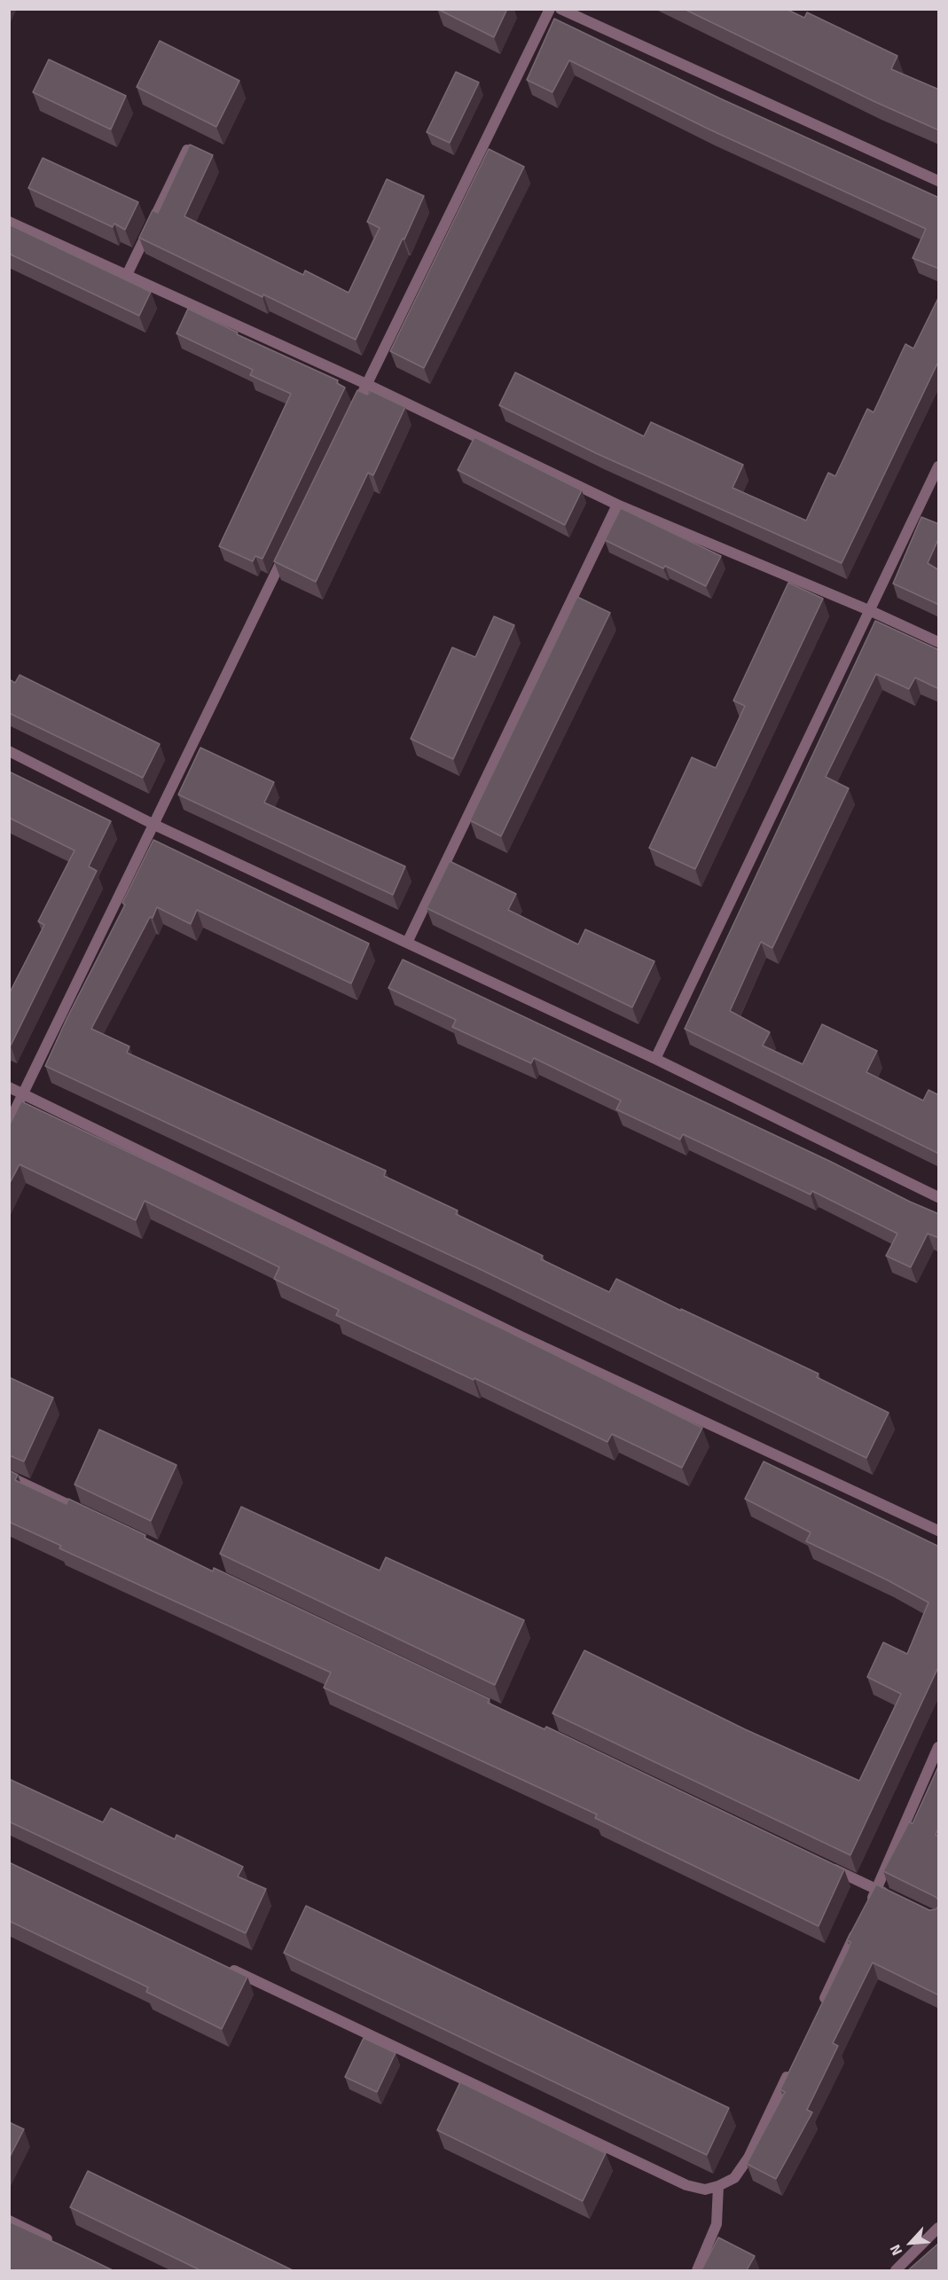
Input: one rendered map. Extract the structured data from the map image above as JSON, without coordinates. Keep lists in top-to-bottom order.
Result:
{
  "north": "bottom left"
}
